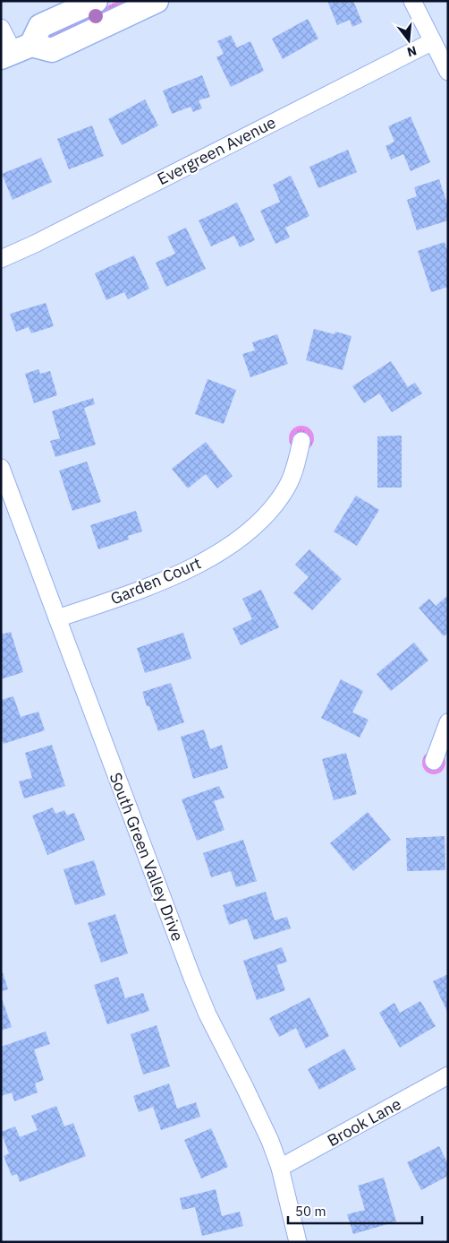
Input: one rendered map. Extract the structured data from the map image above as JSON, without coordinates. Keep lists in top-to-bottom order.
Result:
{
  "streets": {
    "street": [
      "Evergreen Avenue",
      "Garden Court",
      "South Green Valley Drive",
      "Brook Lane"
    ]
  },
  "crossings": [
    ["Garden Court", "South Green Valley Drive"],
    ["South Green Valley Drive", "Brook Lane"]
  ],
  "scale_bar": "50 m",
  "north": "bottom"
}
